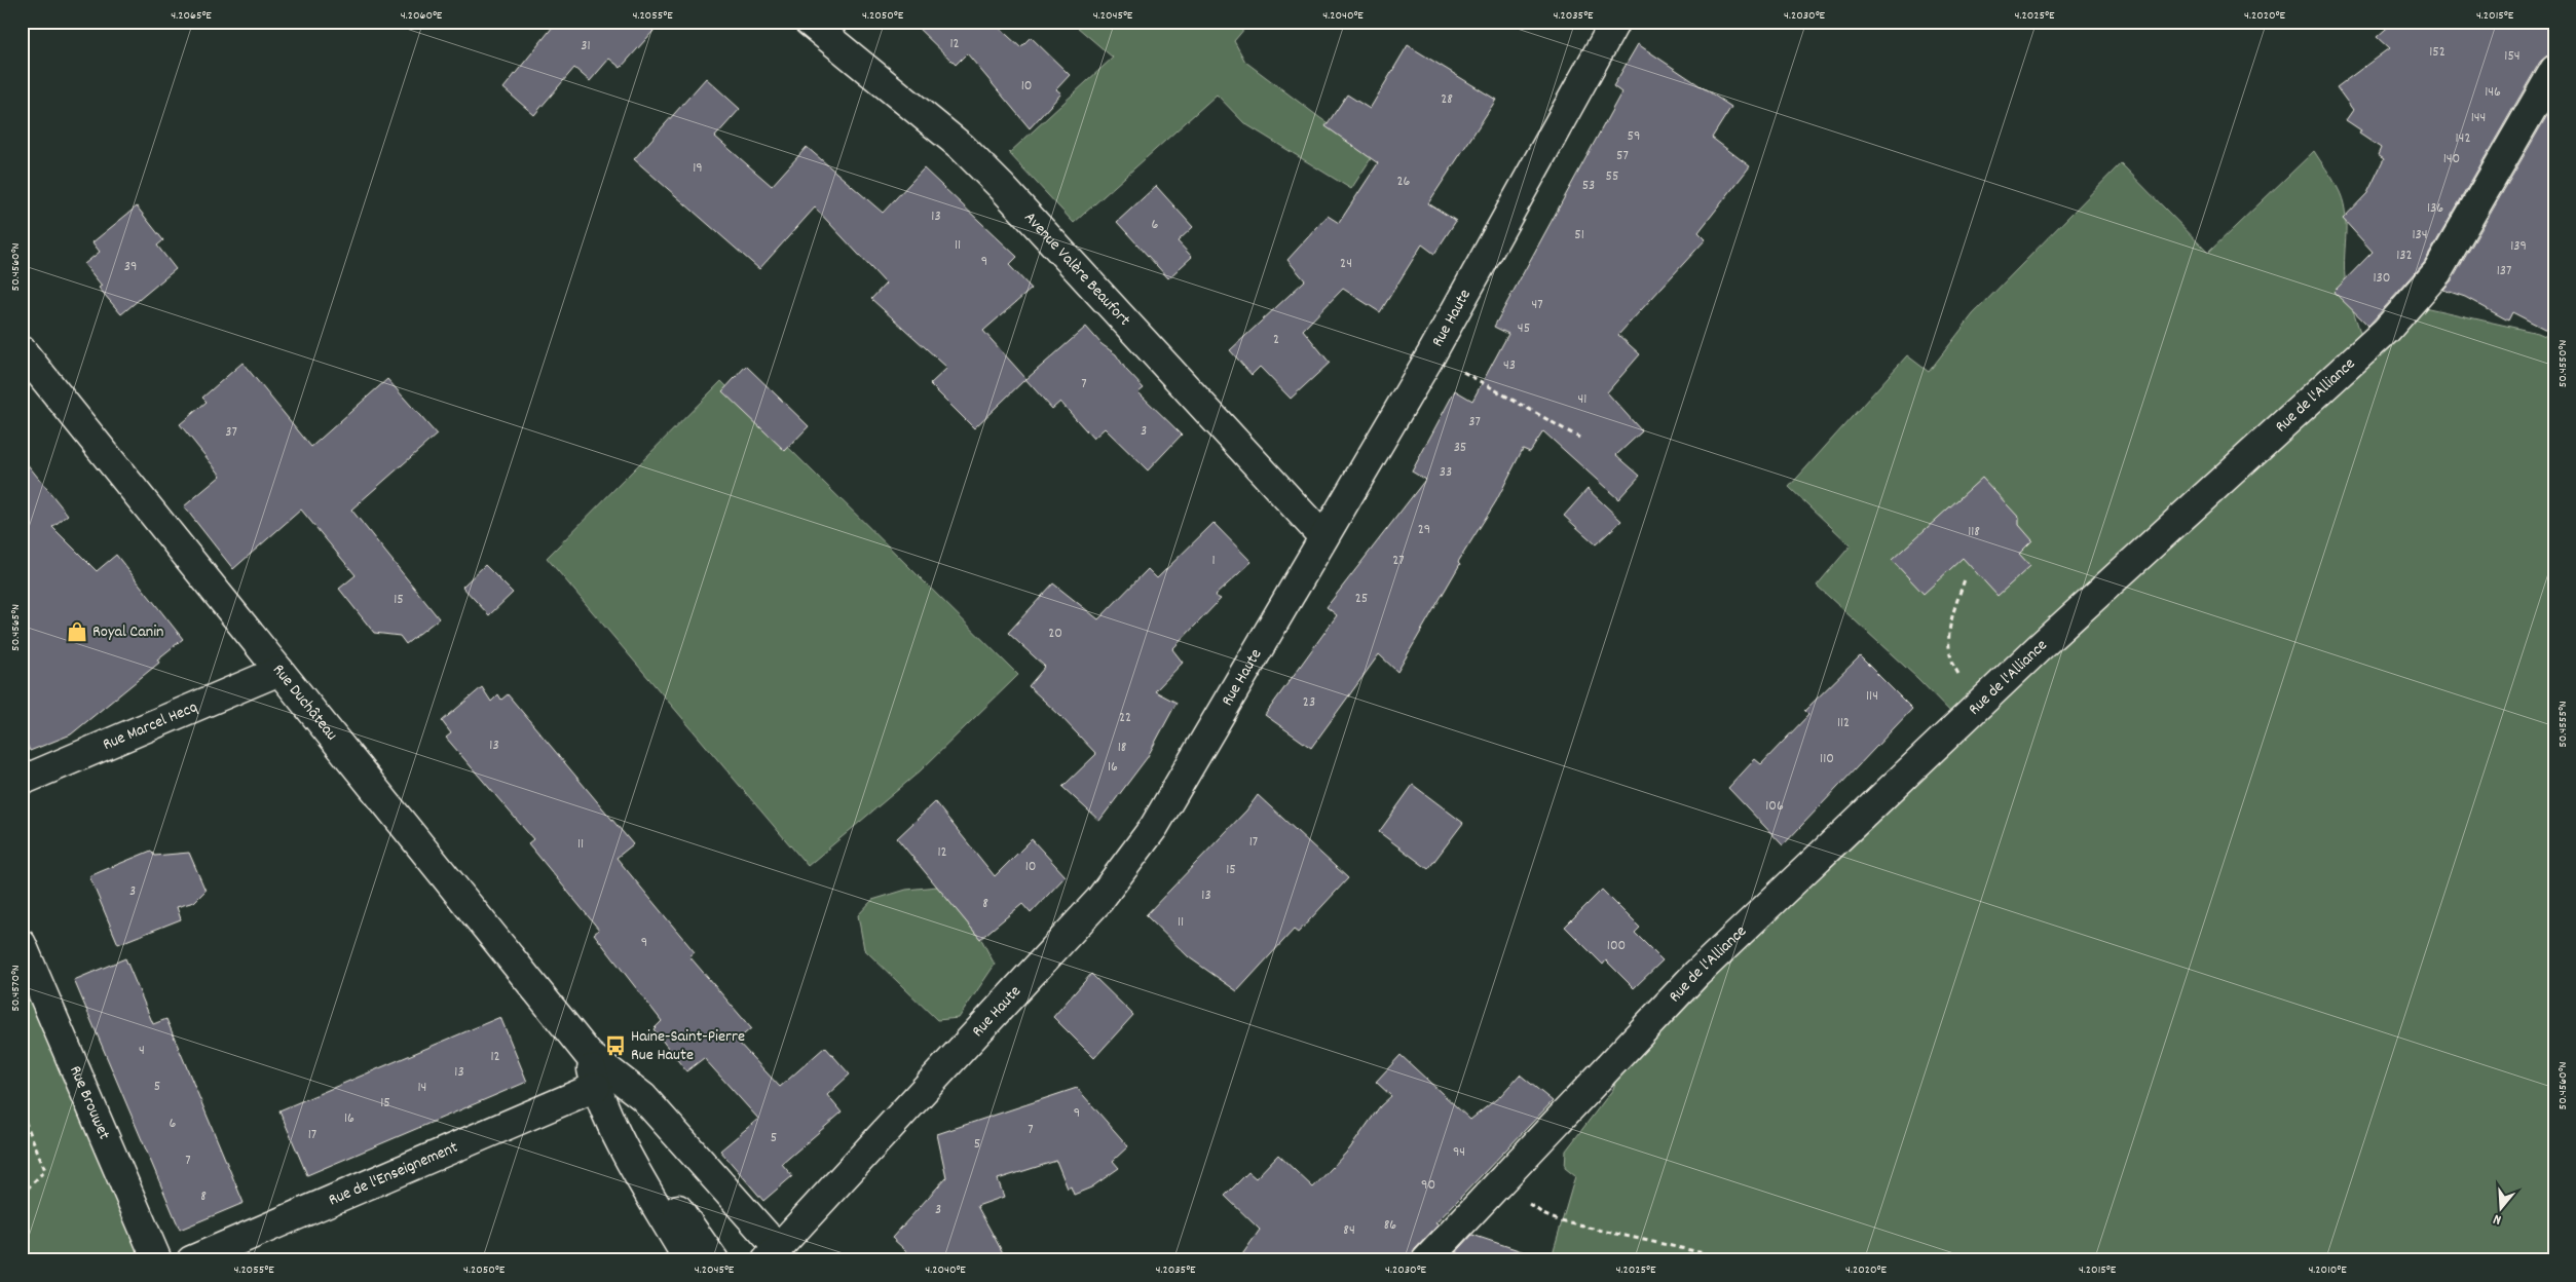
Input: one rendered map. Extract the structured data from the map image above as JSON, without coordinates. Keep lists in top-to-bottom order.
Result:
{
  "streets": {
    "street": [
      "Avenue Valère Beaufort",
      "Rue Haute",
      "Rue de l'Alliance",
      "Rue Duchâteau",
      "Rue Marcel Hecq",
      "Rue Brouwet",
      "Rue de l'Enseignement"
    ]
  },
  "crossings": [
    ["Avenue Valère Beaufort", "Rue Haute"],
    ["Rue Duchâteau", "Rue Marcel Hecq"]
  ],
  "places": {
    "shop": ["Royal Canin"],
    "bus stop": ["Haine-Saint-Pierre Rue Haute"]
  },
  "house_numbers": [
    "12",
    "31",
    "152",
    "154",
    "10",
    "146",
    "28",
    "144",
    "59",
    "142",
    "57",
    "140",
    "19",
    "55",
    "26",
    "53",
    "136",
    "13",
    "6",
    "51",
    "134",
    "11",
    "139",
    "132",
    "9",
    "24",
    "39",
    "137",
    "130",
    "47",
    "45",
    "2",
    "43",
    "7",
    "41",
    "37",
    "3",
    "37",
    "35",
    "33",
    "29",
    "118",
    "1",
    "27",
    "25",
    "15",
    "20",
    "114",
    "23",
    "22",
    "112",
    "13",
    "18",
    "110",
    "16",
    "106",
    "17",
    "11",
    "12",
    "10",
    "15",
    "3",
    "13",
    "8",
    "11",
    "9",
    "100",
    "4",
    "12",
    "13",
    "5",
    "14",
    "15",
    "9",
    "16",
    "6",
    "7",
    "17",
    "5",
    "5",
    "94",
    "7",
    "90",
    "8",
    "3",
    "86",
    "84"
  ],
  "north": "bottom",
  "coordinates": [
    "4.2065°E",
    "4.2060°E",
    "4.2055°E",
    "4.2050°E",
    "4.2045°E",
    "4.2040°E",
    "4.2035°E",
    "4.2030°E",
    "4.2025°E",
    "4.2020°E",
    "4.2015°E",
    "50.4560°N",
    "50.4550°N",
    "50.4565°N",
    "50.4555°N",
    "50.4570°N",
    "4.2010°E"
  ]
}
